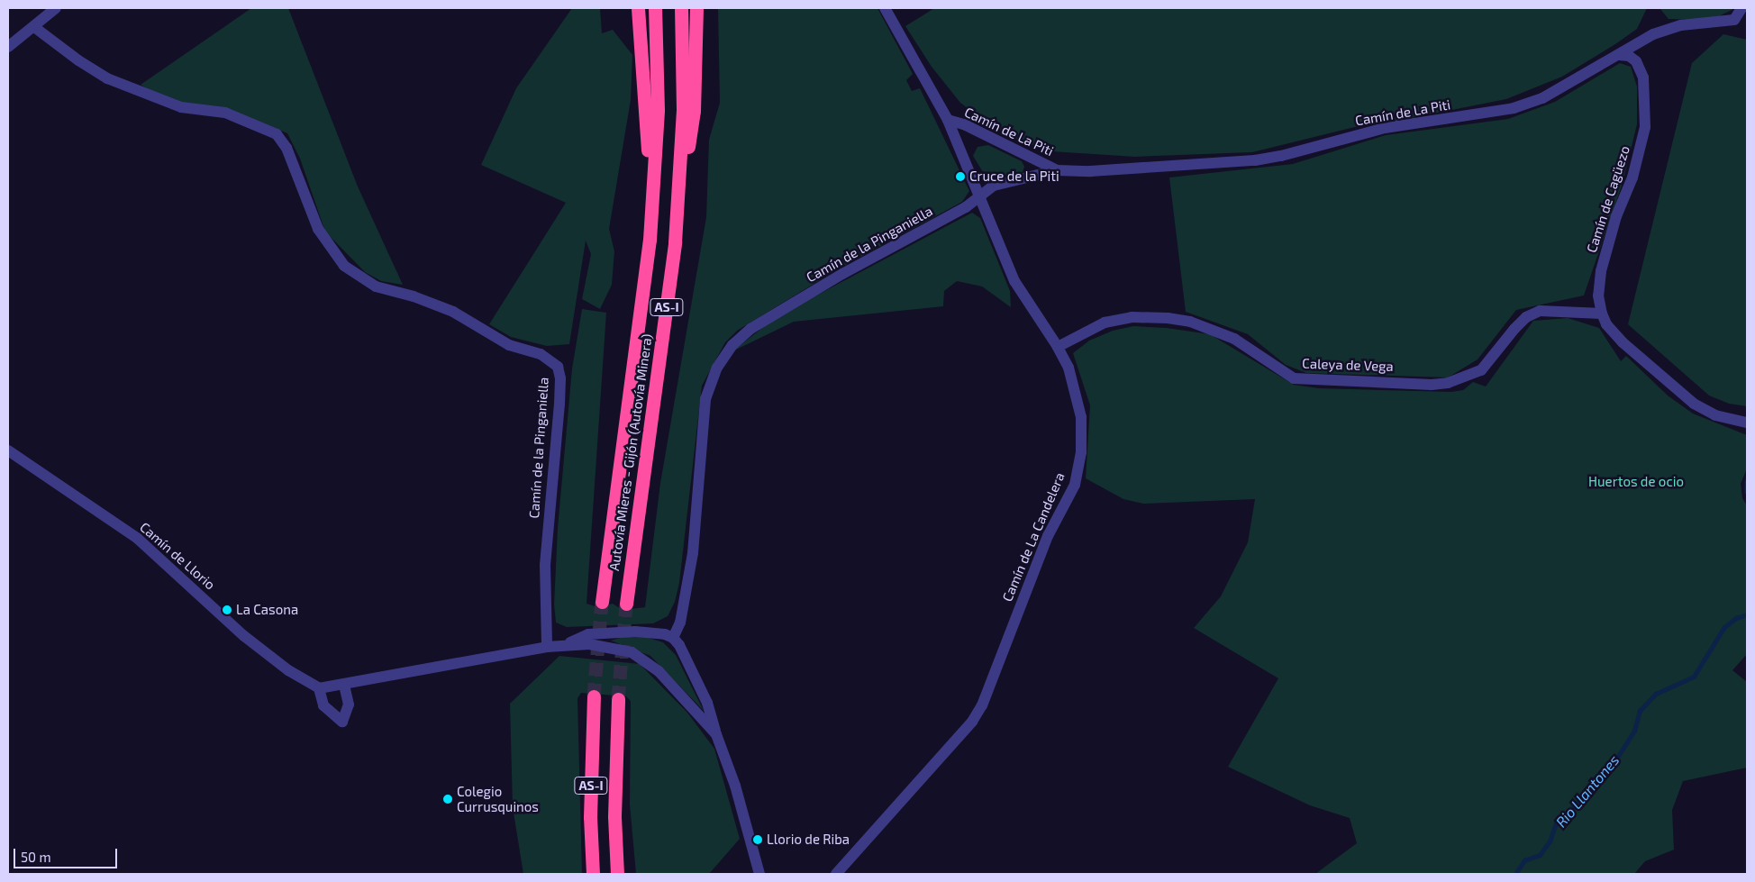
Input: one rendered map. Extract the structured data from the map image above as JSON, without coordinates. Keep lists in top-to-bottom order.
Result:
{
  "streets": {
    "highway": ["AS-I", "Autovía Mieres - Gijón (Autovía Minera)"],
    "street": [
      "Camín de La Piti",
      "Camín de Cagüezo",
      "Camín de la Pinganiella",
      "Caleya de Vega",
      "Camín de La Candelera",
      "Camín de Llorio"
    ]
  },
  "crossings": [
    ["Camín de La Piti", "Camín de Cagüezo"],
    ["Camín de La Piti", "Camín de la Pinganiella"],
    ["Camín de La Piti", "Camín de La Candelera"],
    ["Camín de Cagüezo", "Caleya de Vega"],
    ["Camín de la Pinganiella", "Camín de La Candelera"],
    ["Caleya de Vega", "Camín de La Candelera"]
  ],
  "water": ["Rio Llantones"],
  "parks": ["Huertos de ocio"],
  "places": [
    "Cruce de la Piti",
    "La Casona",
    "Colegio Currusquinos",
    "Llorio de Riba"
  ],
  "scale_bar": "50 m"
}
